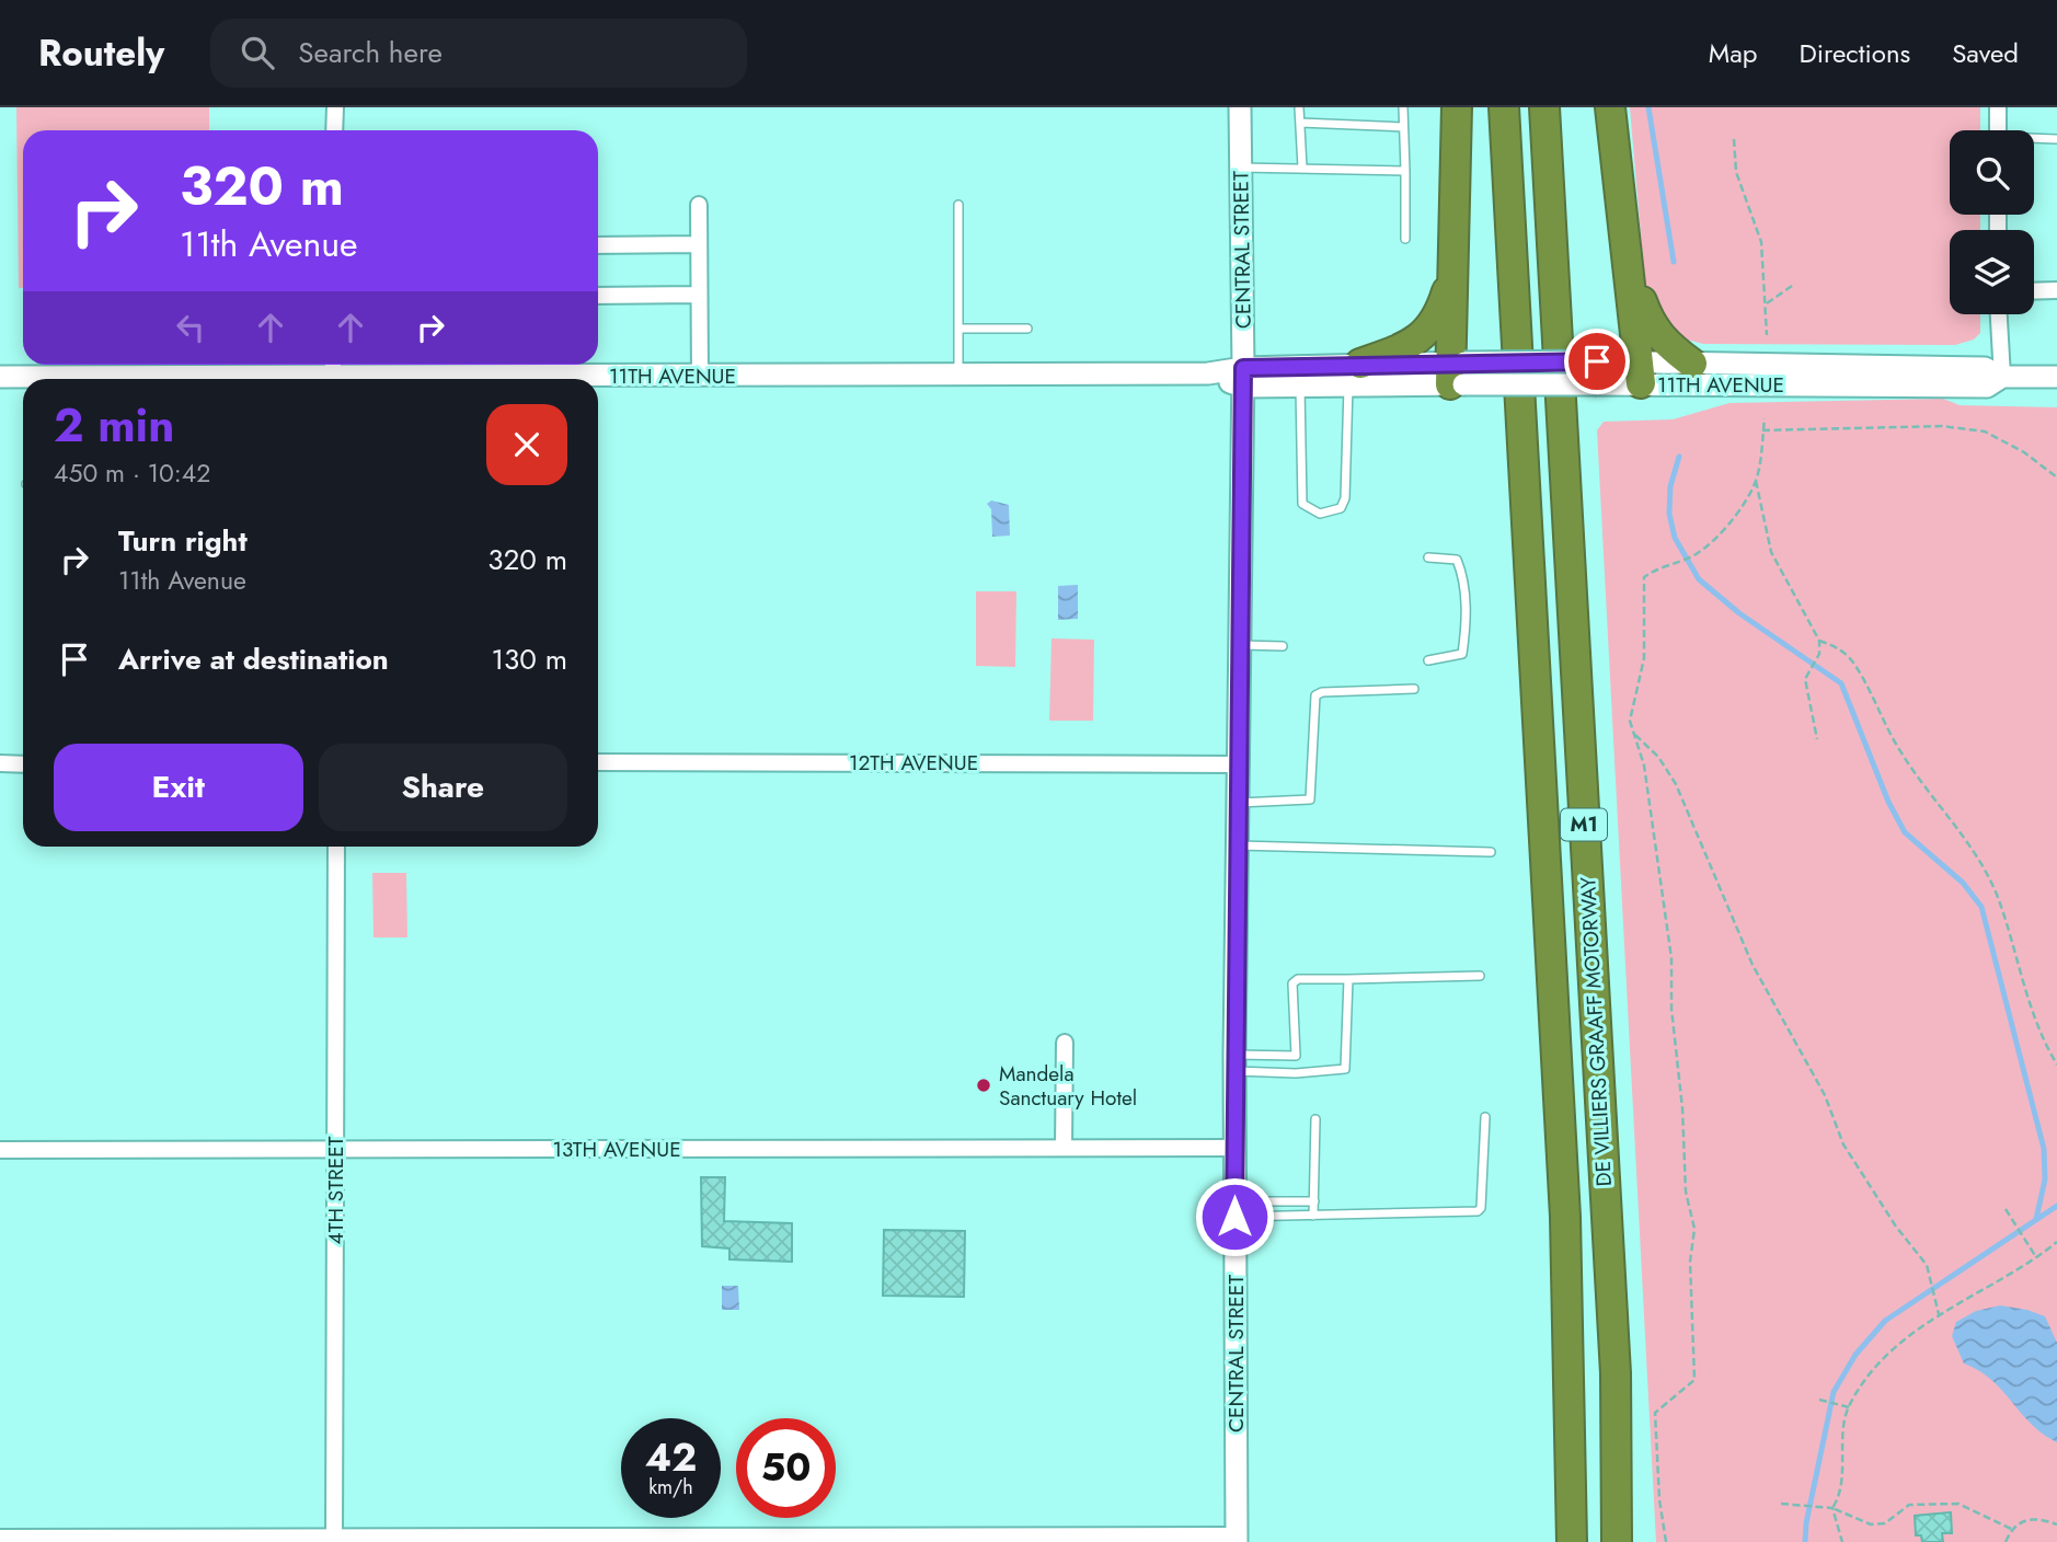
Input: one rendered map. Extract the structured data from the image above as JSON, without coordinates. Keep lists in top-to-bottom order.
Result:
{
  "streets": {
    "highway": ["M1", "DE VILLIERS GRAAFF MOTORWAY"],
    "main road": ["CENTRAL STREET", "11TH AVENUE"],
    "street": ["12TH AVENUE", "13TH AVENUE", "4TH STREET"]
  },
  "crossings": [
    ["CENTRAL STREET", "11TH AVENUE"],
    ["CENTRAL STREET", "12TH AVENUE"],
    ["CENTRAL STREET", "13TH AVENUE"],
    ["13TH AVENUE", "4TH STREET"]
  ],
  "places": ["Mandela Sanctuary Hotel"],
  "page": {
    "header": "Routely",
    "search": "Search here",
    "nav": ["Map", "Directions", "Saved"],
    "turn": ["320 m", "11th Avenue"],
    "heading": ["2 min", "450 m · 10:42"],
    "list": [
      {
        "name": "Turn right",
        "note": "11th Avenue",
        "value": "320 m"
      },
      {
        "name": "Arrive at destination",
        "value": "130 m"
      }
    ],
    "buttons": ["Exit", "Share"],
    "speed": "42 km/h",
    "limit": "50"
  }
}
